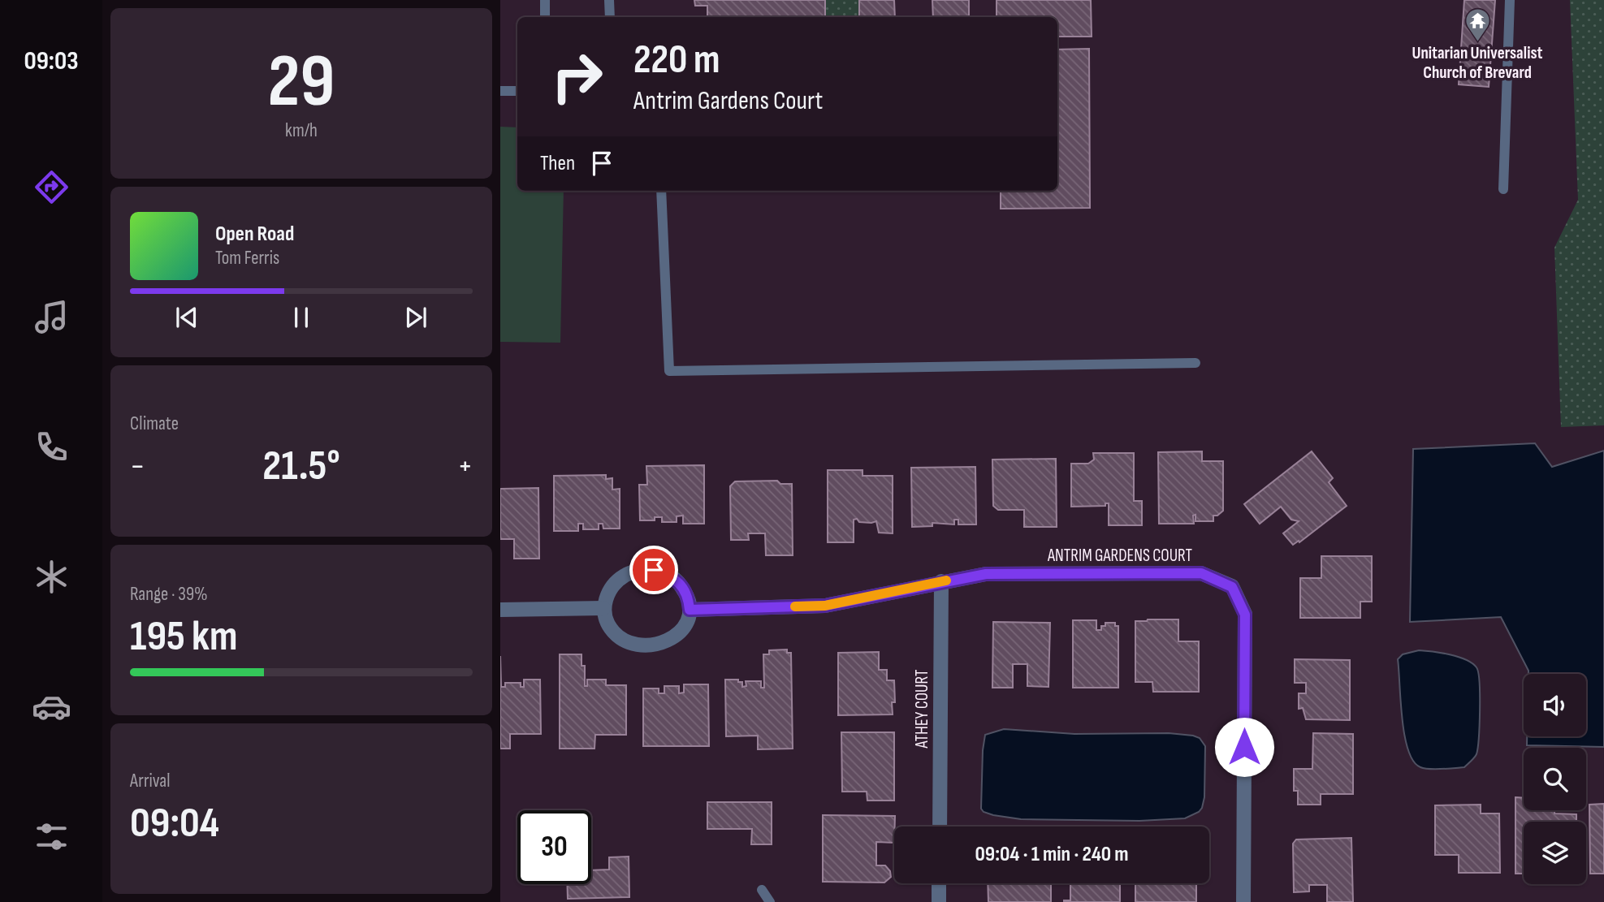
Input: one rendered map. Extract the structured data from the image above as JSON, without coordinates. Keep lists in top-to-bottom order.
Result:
{
  "streets": {
    "street": ["ANTRIM GARDENS COURT", "ATHEY COURT"]
  },
  "crossings": [
    ["ANTRIM GARDENS COURT", "ATHEY COURT"]
  ],
  "places": {
    "temple": ["Unitarian Universalist Church of Brevard"]
  },
  "page": {
    "tabs": "09:03",
    "tile": [
      ["29", "km/h"],
      "Climate",
      ["Range · 39%", "195 km"],
      ["Arrival", "09:04"]
    ],
    "turn": ["220 m", "Antrim Gardens Court"],
    "then": "Then",
    "song": ["Open Road", "Tom Ferris"],
    "heat": ["−", "21.5°", "+"],
    "limit": "30",
    "trip": "09:04 · 1 min · 240 m"
  }
}
